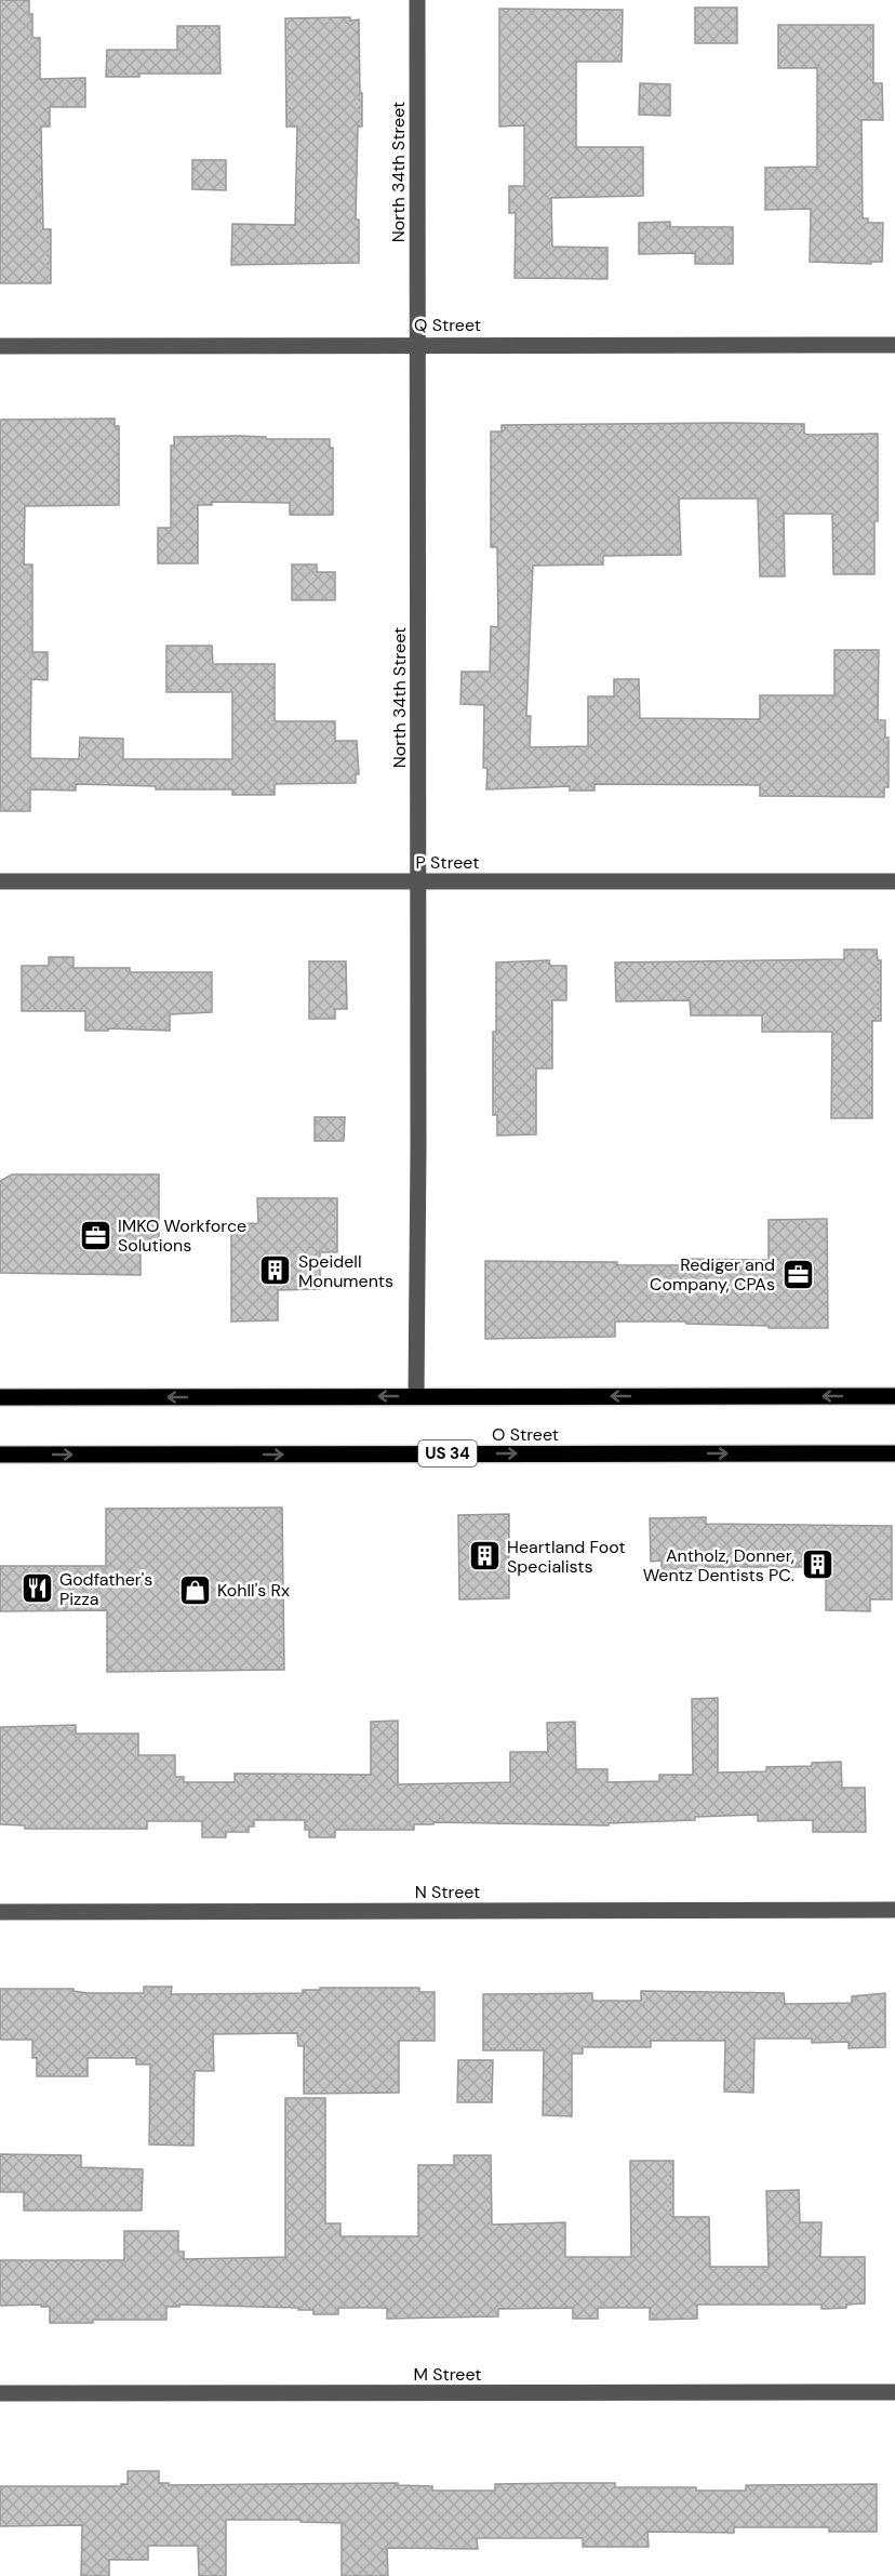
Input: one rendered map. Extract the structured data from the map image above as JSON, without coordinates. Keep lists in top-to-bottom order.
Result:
{
  "streets": {
    "main road": ["O Street", "US 34"],
    "street": [
      "North 34th Street",
      "Q Street",
      "P Street",
      "N Street",
      "M Street"
    ]
  },
  "crossings": [
    ["North 34th Street", "Q Street"],
    ["North 34th Street", "P Street"]
  ],
  "places": {
    "office": ["IMKO Workforce Solutions", "Rediger and Company, CPAs"],
    "building": ["Speidell Monuments", "Heartland Foot Specialists", "Antholz, Donner, Wentz Dentists PC."],
    "restaurant": ["Godfather's Pizza"],
    "shop": ["Kohll's Rx"]
  }
}
